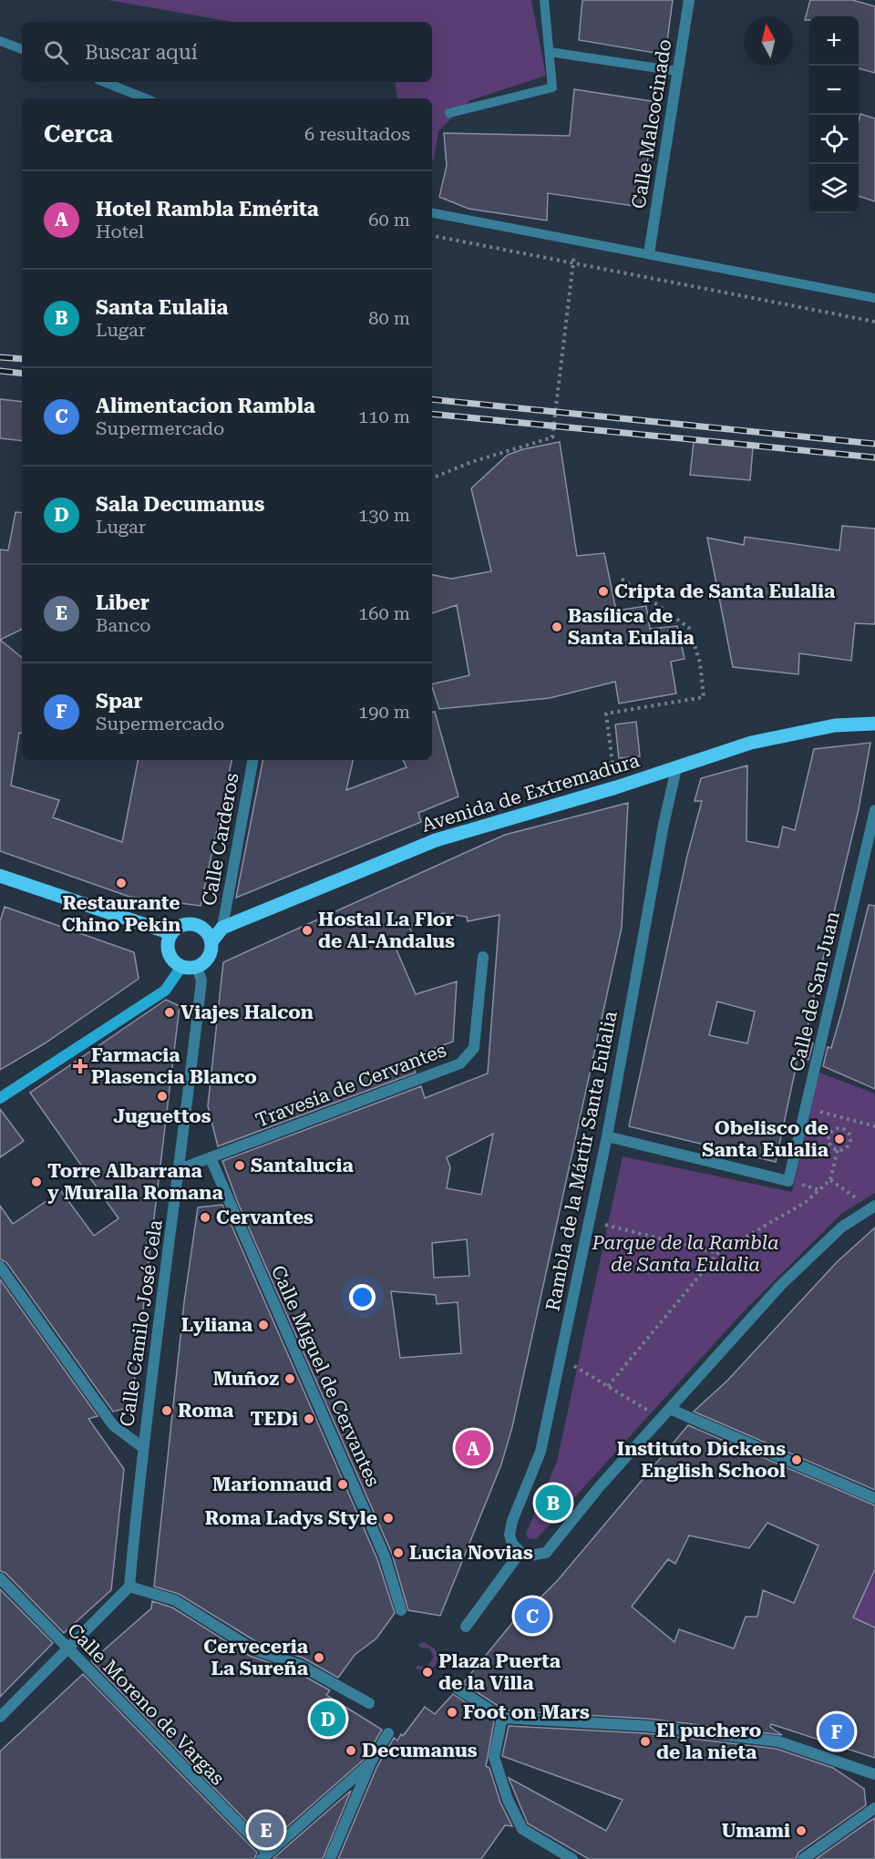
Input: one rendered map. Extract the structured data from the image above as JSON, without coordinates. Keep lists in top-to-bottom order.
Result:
{
  "streets": {
    "main road": ["Avenida de Extremadura"],
    "street": [
      "Calle Malcocinado",
      "Calle Carderos",
      "Calle de San Juan",
      "Travesía de Cervantes",
      "Rambla de la Mártir Santa Eulalia",
      "Calle Camilo José Cela",
      "Calle Miguel de Cervantes",
      "Calle Moreno de Vargas"
    ]
  },
  "crossings": [
    ["Avenida de Extremadura", "Calle Carderos"],
    ["Avenida de Extremadura", "Rambla de la Mártir Santa Eulalia"],
    ["Calle de San Juan", "Rambla de la Mártir Santa Eulalia"],
    ["Travesía de Cervantes", "Calle Camilo José Cela"],
    ["Travesía de Cervantes", "Calle Miguel de Cervantes"]
  ],
  "parks": ["Parque de la Rambla de Santa Eulalia"],
  "places": {
    "other": [
      "Cripta de Santa Eulalia",
      "Basílica de Santa Eulalia",
      "Restaurante Chino Pekin",
      "Hostal La Flor de Al-Andalus",
      "Viajes Halcon",
      "Juguettos",
      "Obelisco de Santa Eulalia",
      "Santalucia",
      "Torre Albarrana y Muralla Romana",
      "Cervantes",
      "Lyliana",
      "Muñoz",
      "Roma",
      "TEDi",
      "Instituto Dickens English School",
      "Marionnaud",
      "Roma Ladys Style",
      "Lucia Novias",
      "Cerveceria La Sureña",
      "Plaza Puerta de la Villa",
      "Foot on Mars",
      "El puchero de la nieta",
      "Decumanus",
      "Umami"
    ],
    "health": ["Farmacia Plasencia Blanco"]
  },
  "north": "top",
  "page": {
    "map_buttons": ["+", "−"],
    "search": "Buscar aquí",
    "heading": ["Cerca", "6 resultados"],
    "list": [
      {
        "mark": "A",
        "name": "Hotel Rambla Emérita",
        "note": "Hotel",
        "value": "60 m"
      },
      {
        "mark": "B",
        "name": "Santa Eulalia",
        "note": "Lugar",
        "value": "80 m"
      },
      {
        "mark": "C",
        "name": "Alimentacion Rambla",
        "note": "Supermercado",
        "value": "110 m"
      },
      {
        "mark": "D",
        "name": "Sala Decumanus",
        "note": "Lugar",
        "value": "130 m"
      },
      {
        "mark": "E",
        "name": "Liber",
        "note": "Banco",
        "value": "160 m"
      },
      {
        "mark": "F",
        "name": "Spar",
        "note": "Supermercado",
        "value": "190 m"
      }
    ],
    "pins": [
      "A",
      "B",
      "C",
      "D",
      "F",
      "E"
    ]
  }
}
